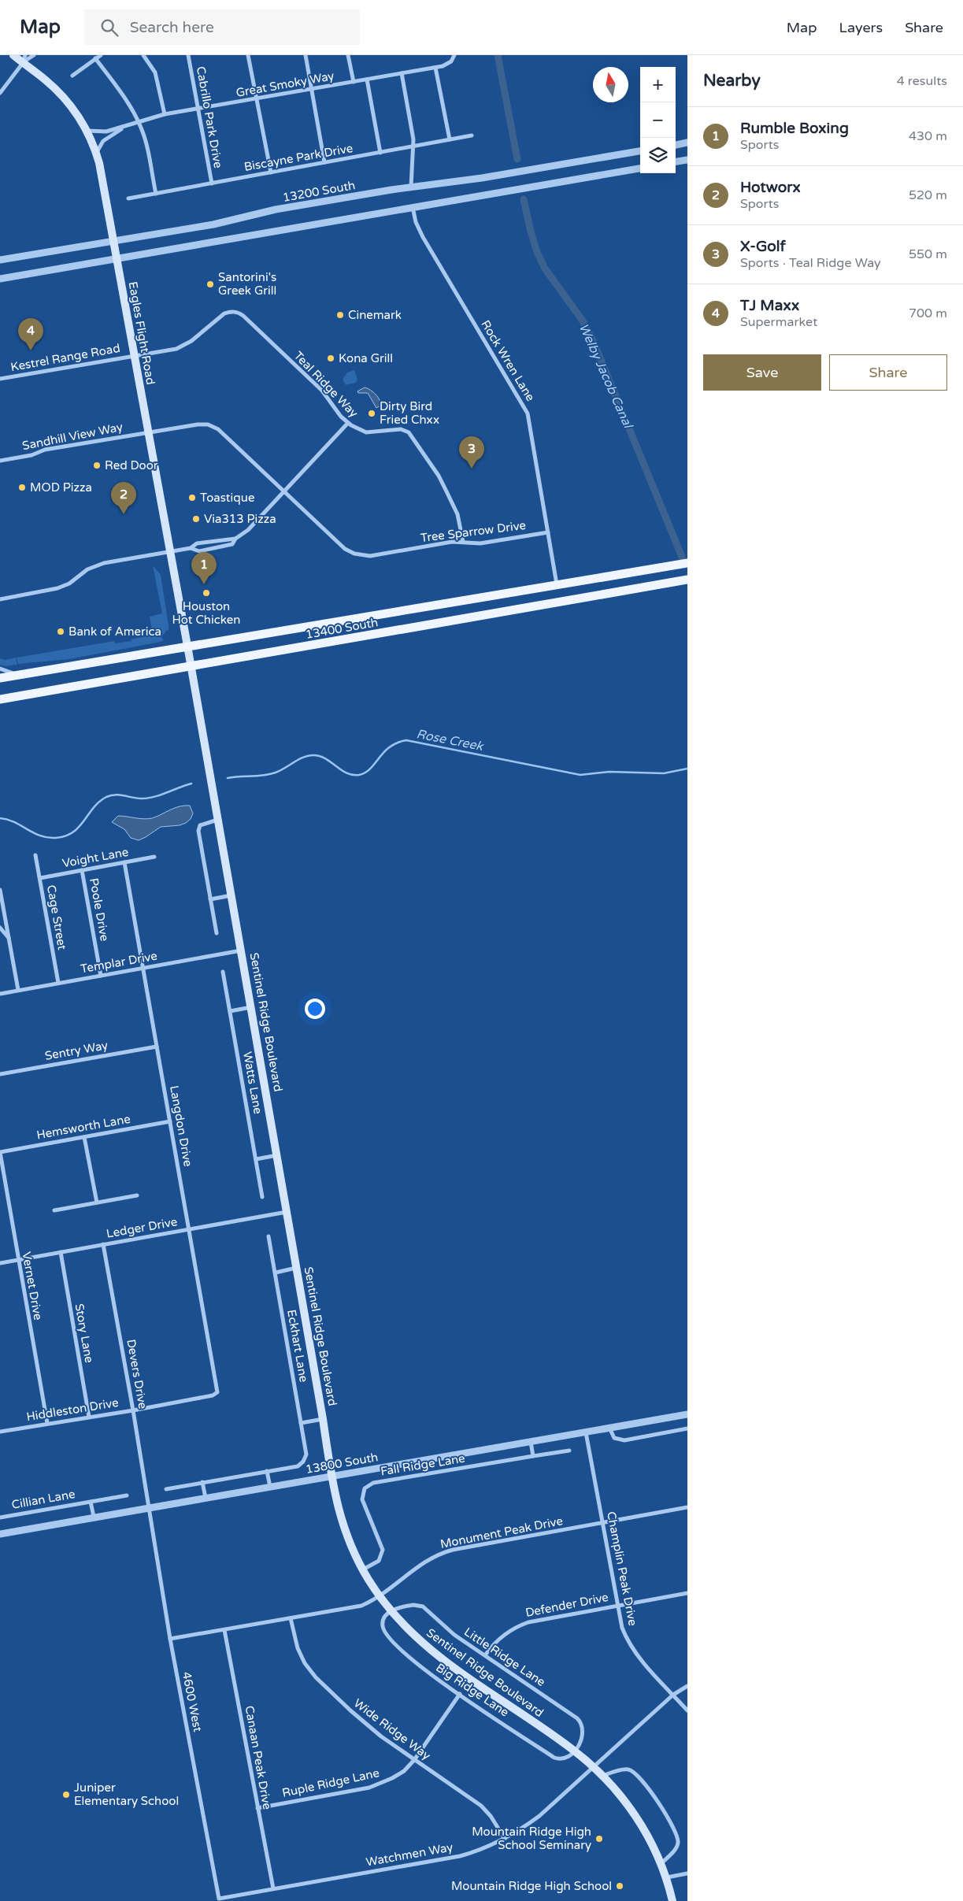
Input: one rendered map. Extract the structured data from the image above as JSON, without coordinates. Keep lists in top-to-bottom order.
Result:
{
  "streets": {
    "main road": ["Eagles Flight Road", "13400 South", "Sentinel Ridge Boulevard"],
    "street": [
      "Great Smoky Way",
      "Cabrillo Park Drive",
      "Biscayne Park Drive",
      "13200 South",
      "Kestrel Range Road",
      "Rock Wren Lane",
      "Teal Ridge Way",
      "Sandhill View Way",
      "Tree Sparrow Drive",
      "Voight Lane",
      "Poole Drive",
      "Cage Street",
      "Templar Drive",
      "Sentry Way",
      "Watts Lane",
      "Langdon Drive",
      "Hemsworth Lane",
      "Ledger Drive",
      "Vernet Drive",
      "Story Lane",
      "Eckhart Lane",
      "Devers Drive",
      "Hiddleston Drive",
      "13800 South",
      "Fall Ridge Lane",
      "Cillian Lane",
      "Monument Peak Drive",
      "Champlin Peak Drive",
      "Defender Drive",
      "Little Ridge Lane",
      "Big Ridge Lane",
      "4600 West",
      "Wide Ridge Way",
      "Canaan Peak Drive",
      "Ruple Ridge Lane",
      "Watchmen Way"
    ]
  },
  "crossings": [
    ["Great Smoky Way", "Cabrillo Park Drive"],
    ["Great Smoky Way", "Eagles Flight Road"],
    ["Cabrillo Park Drive", "Biscayne Park Drive"],
    ["13200 South", "Eagles Flight Road"],
    ["Eagles Flight Road", "Kestrel Range Road"],
    ["Eagles Flight Road", "Teal Ridge Way"],
    ["Eagles Flight Road", "Sandhill View Way"],
    ["Eagles Flight Road", "Tree Sparrow Drive"],
    ["Eagles Flight Road", "13400 South"],
    ["Eagles Flight Road", "Sentinel Ridge Boulevard"],
    ["Kestrel Range Road", "Teal Ridge Way"],
    ["Rock Wren Lane", "Tree Sparrow Drive"],
    ["Rock Wren Lane", "13400 South"],
    ["Teal Ridge Way", "Tree Sparrow Drive"],
    ["Sandhill View Way", "Tree Sparrow Drive"],
    ["13400 South", "Sentinel Ridge Boulevard"],
    ["Voight Lane", "Poole Drive"],
    ["Voight Lane", "Cage Street"],
    ["Voight Lane", "Langdon Drive"],
    ["Poole Drive", "Templar Drive"],
    ["Cage Street", "Templar Drive"],
    ["Templar Drive", "Sentinel Ridge Boulevard"],
    ["Templar Drive", "Langdon Drive"],
    ["Sentinel Ridge Boulevard", "Ledger Drive"],
    ["Sentinel Ridge Boulevard", "13800 South"],
    ["Sentinel Ridge Boulevard", "Fall Ridge Lane"],
    ["Sentinel Ridge Boulevard", "Monument Peak Drive"],
    ["Sentinel Ridge Boulevard", "Little Ridge Lane"],
    ["Sentinel Ridge Boulevard", "Big Ridge Lane"],
    ["Sentinel Ridge Boulevard", "Watchmen Way"],
    ["Sentry Way", "Langdon Drive"],
    ["Langdon Drive", "Hemsworth Lane"],
    ["Langdon Drive", "Ledger Drive"],
    ["Langdon Drive", "Hiddleston Drive"],
    ["Hemsworth Lane", "Vernet Drive"],
    ["Ledger Drive", "Vernet Drive"],
    ["Ledger Drive", "Story Lane"],
    ["Ledger Drive", "Devers Drive"],
    ["Vernet Drive", "Hiddleston Drive"],
    ["Story Lane", "Hiddleston Drive"],
    ["Devers Drive", "Hiddleston Drive"],
    ["Devers Drive", "13800 South"],
    ["Devers Drive", "4600 West"],
    ["13800 South", "Cillian Lane"],
    ["13800 South", "Champlin Peak Drive"],
    ["13800 South", "4600 West"],
    ["Monument Peak Drive", "Champlin Peak Drive"],
    ["Monument Peak Drive", "4600 West"],
    ["Monument Peak Drive", "Wide Ridge Way"],
    ["Monument Peak Drive", "Canaan Peak Drive"],
    ["Champlin Peak Drive", "Defender Drive"],
    ["Champlin Peak Drive", "Watchmen Way"],
    ["Defender Drive", "Little Ridge Lane"],
    ["Little Ridge Lane", "Big Ridge Lane"],
    ["Big Ridge Lane", "Ruple Ridge Lane"],
    ["4600 West", "Watchmen Way"],
    ["Wide Ridge Way", "Ruple Ridge Lane"],
    ["Wide Ridge Way", "Watchmen Way"],
    ["Canaan Peak Drive", "Ruple Ridge Lane"],
    ["Canaan Peak Drive", "Watchmen Way"]
  ],
  "water": ["Welby Jacob Canal", "Rose Creek"],
  "places": [
    "Santorini's Greek Grill",
    "Cinemark",
    "Kona Grill",
    "Dirty Bird Fried Chxx",
    "Red Door",
    "MOD Pizza",
    "Toastique",
    "Via313 Pizza",
    "Houston Hot Chicken",
    "Bank of America",
    "Juniper Elementary School",
    "Mountain Ridge High School Seminary",
    "Mountain Ridge High School"
  ],
  "north": "top",
  "page": {
    "header": "Map",
    "search": "Search here",
    "nav": ["Map", "Layers", "Share"],
    "heading": ["Nearby", "4 results"],
    "map_buttons": ["+", "−"],
    "list": [
      {
        "mark": "1",
        "name": "Rumble Boxing",
        "note": "Sports",
        "value": "430 m"
      },
      {
        "mark": "2",
        "name": "Hotworx",
        "note": "Sports",
        "value": "520 m"
      },
      {
        "mark": "3",
        "name": "X-Golf",
        "note": "Sports · Teal Ridge Way",
        "value": "550 m"
      },
      {
        "mark": "4",
        "name": "TJ Maxx",
        "note": "Supermarket",
        "value": "700 m"
      }
    ],
    "pins": [
      "4",
      "3",
      "2",
      "1"
    ],
    "buttons": ["Save", "Share"]
  }
}
